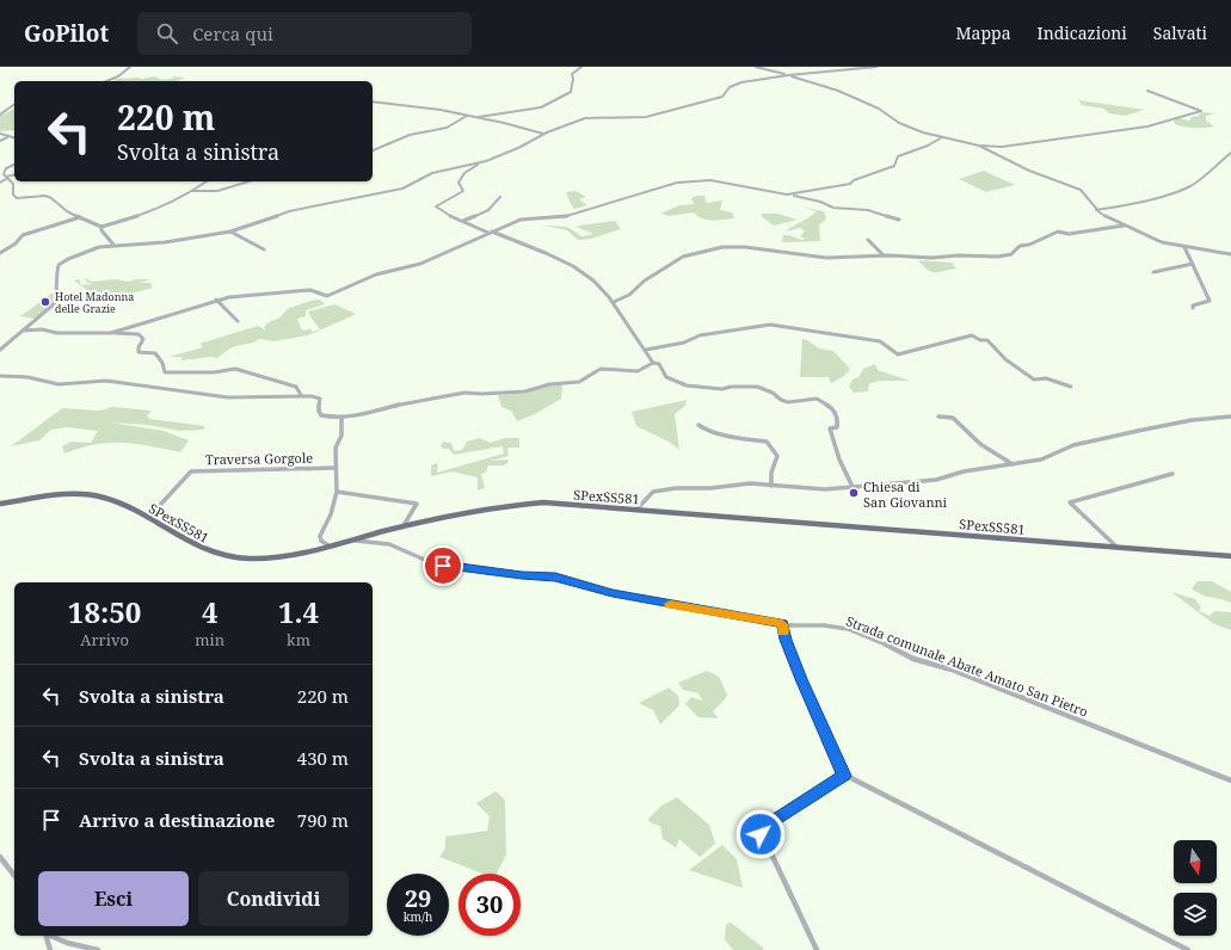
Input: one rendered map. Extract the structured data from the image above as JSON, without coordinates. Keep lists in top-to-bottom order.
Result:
{
  "streets": {
    "main road": ["SPexSS581"],
    "street": ["Traversa Gorgole", "Strada comunale Abate Amato San Pietro"]
  },
  "crossings": [
    ["Traversa Gorgole", "SPexSS581"],
    ["SPexSS581", "Strada comunale Abate Amato San Pietro"]
  ],
  "places": ["Hotel Madonna delle Grazie", "Chiesa di San Giovanni"],
  "north": "bottom",
  "page": {
    "header": "GoPilot",
    "search": "Cerca qui",
    "nav": ["Mappa", "Indicazioni", "Salvati"],
    "turn": ["220 m", "Svolta a sinistra"],
    "eta": [
      "18:50",
      "Arrivo",
      "4",
      "min",
      "1.4",
      "km"
    ],
    "list": [
      {
        "name": "Svolta a sinistra",
        "value": "220 m"
      },
      {
        "name": "Svolta a sinistra",
        "value": "430 m"
      },
      {
        "name": "Arrivo a destinazione",
        "value": "790 m"
      }
    ],
    "buttons": ["Esci", "Condividi"],
    "speed": "29 km/h",
    "limit": "30"
  }
}
